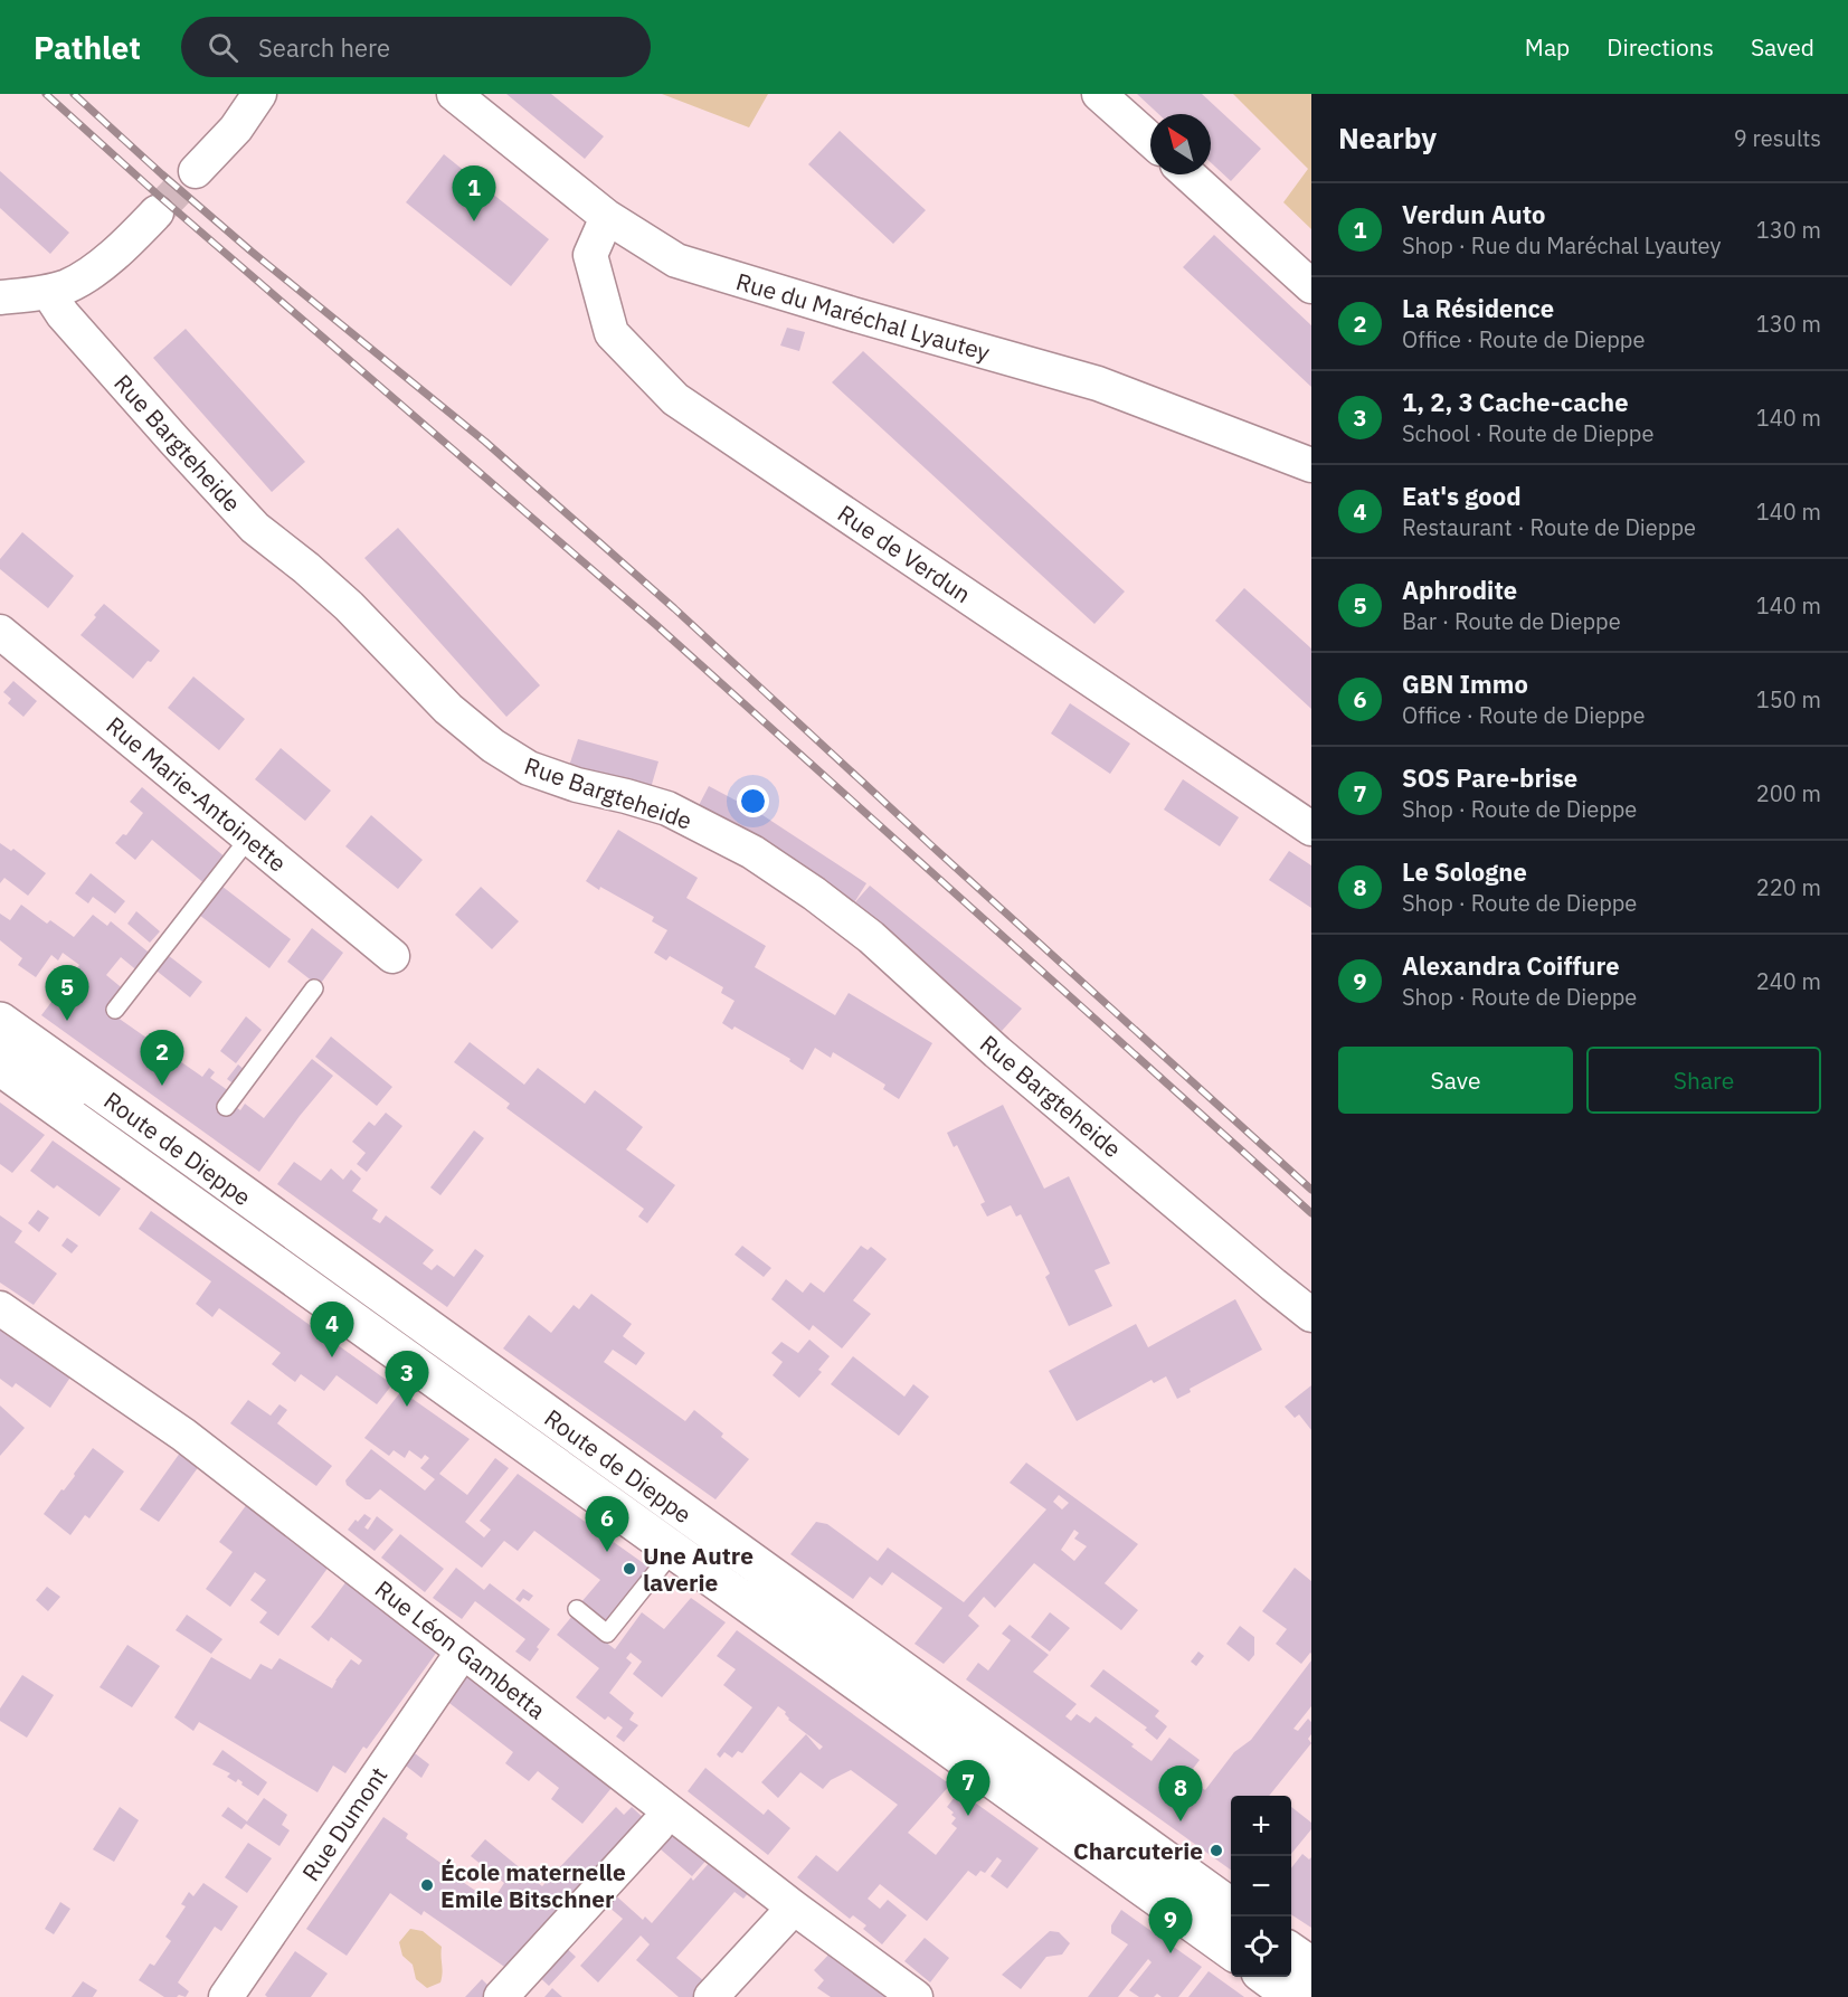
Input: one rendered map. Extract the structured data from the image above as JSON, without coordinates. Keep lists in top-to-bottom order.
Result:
{
  "streets": {
    "main road": ["Route de Dieppe"],
    "street": [
      "Rue du Maréchal Lyautey",
      "Rue Bargteheide",
      "Rue de Verdun",
      "Rue Marie-Antoinette",
      "Rue Léon Gambetta",
      "Rue Dumont"
    ]
  },
  "crossings": [
    ["Rue du Maréchal Lyautey", "Rue de Verdun"],
    ["Rue Léon Gambetta", "Rue Dumont"]
  ],
  "places": ["Une Autre laverie", "Charcuterie", "École maternelle Emile Bitschner"],
  "north": "top left",
  "page": {
    "header": "Pathlet",
    "search": "Search here",
    "nav": ["Map", "Directions", "Saved"],
    "heading": ["Nearby", "9 results"],
    "pins": [
      "1",
      "5",
      "2",
      "4",
      "3",
      "6",
      "7",
      "8",
      "9"
    ],
    "list": [
      {
        "mark": "1",
        "name": "Verdun Auto",
        "note": "Shop · Rue du Maréchal Lyautey",
        "value": "130 m"
      },
      {
        "mark": "2",
        "name": "La Résidence",
        "note": "Office · Route de Dieppe",
        "value": "130 m"
      },
      {
        "mark": "3",
        "name": "1, 2, 3 Cache-cache",
        "note": "School · Route de Dieppe",
        "value": "140 m"
      },
      {
        "mark": "4",
        "name": "Eat's good",
        "note": "Restaurant · Route de Dieppe",
        "value": "140 m"
      },
      {
        "mark": "5",
        "name": "Aphrodite",
        "note": "Bar · Route de Dieppe",
        "value": "140 m"
      },
      {
        "mark": "6",
        "name": "GBN Immo",
        "note": "Office · Route de Dieppe",
        "value": "150 m"
      },
      {
        "mark": "7",
        "name": "SOS Pare-brise",
        "note": "Shop · Route de Dieppe",
        "value": "200 m"
      },
      {
        "mark": "8",
        "name": "Le Sologne",
        "note": "Shop · Route de Dieppe",
        "value": "220 m"
      },
      {
        "mark": "9",
        "name": "Alexandra Coiffure",
        "note": "Shop · Route de Dieppe",
        "value": "240 m"
      }
    ],
    "buttons": ["Save", "Share"],
    "map_buttons": ["+", "−"]
  }
}
